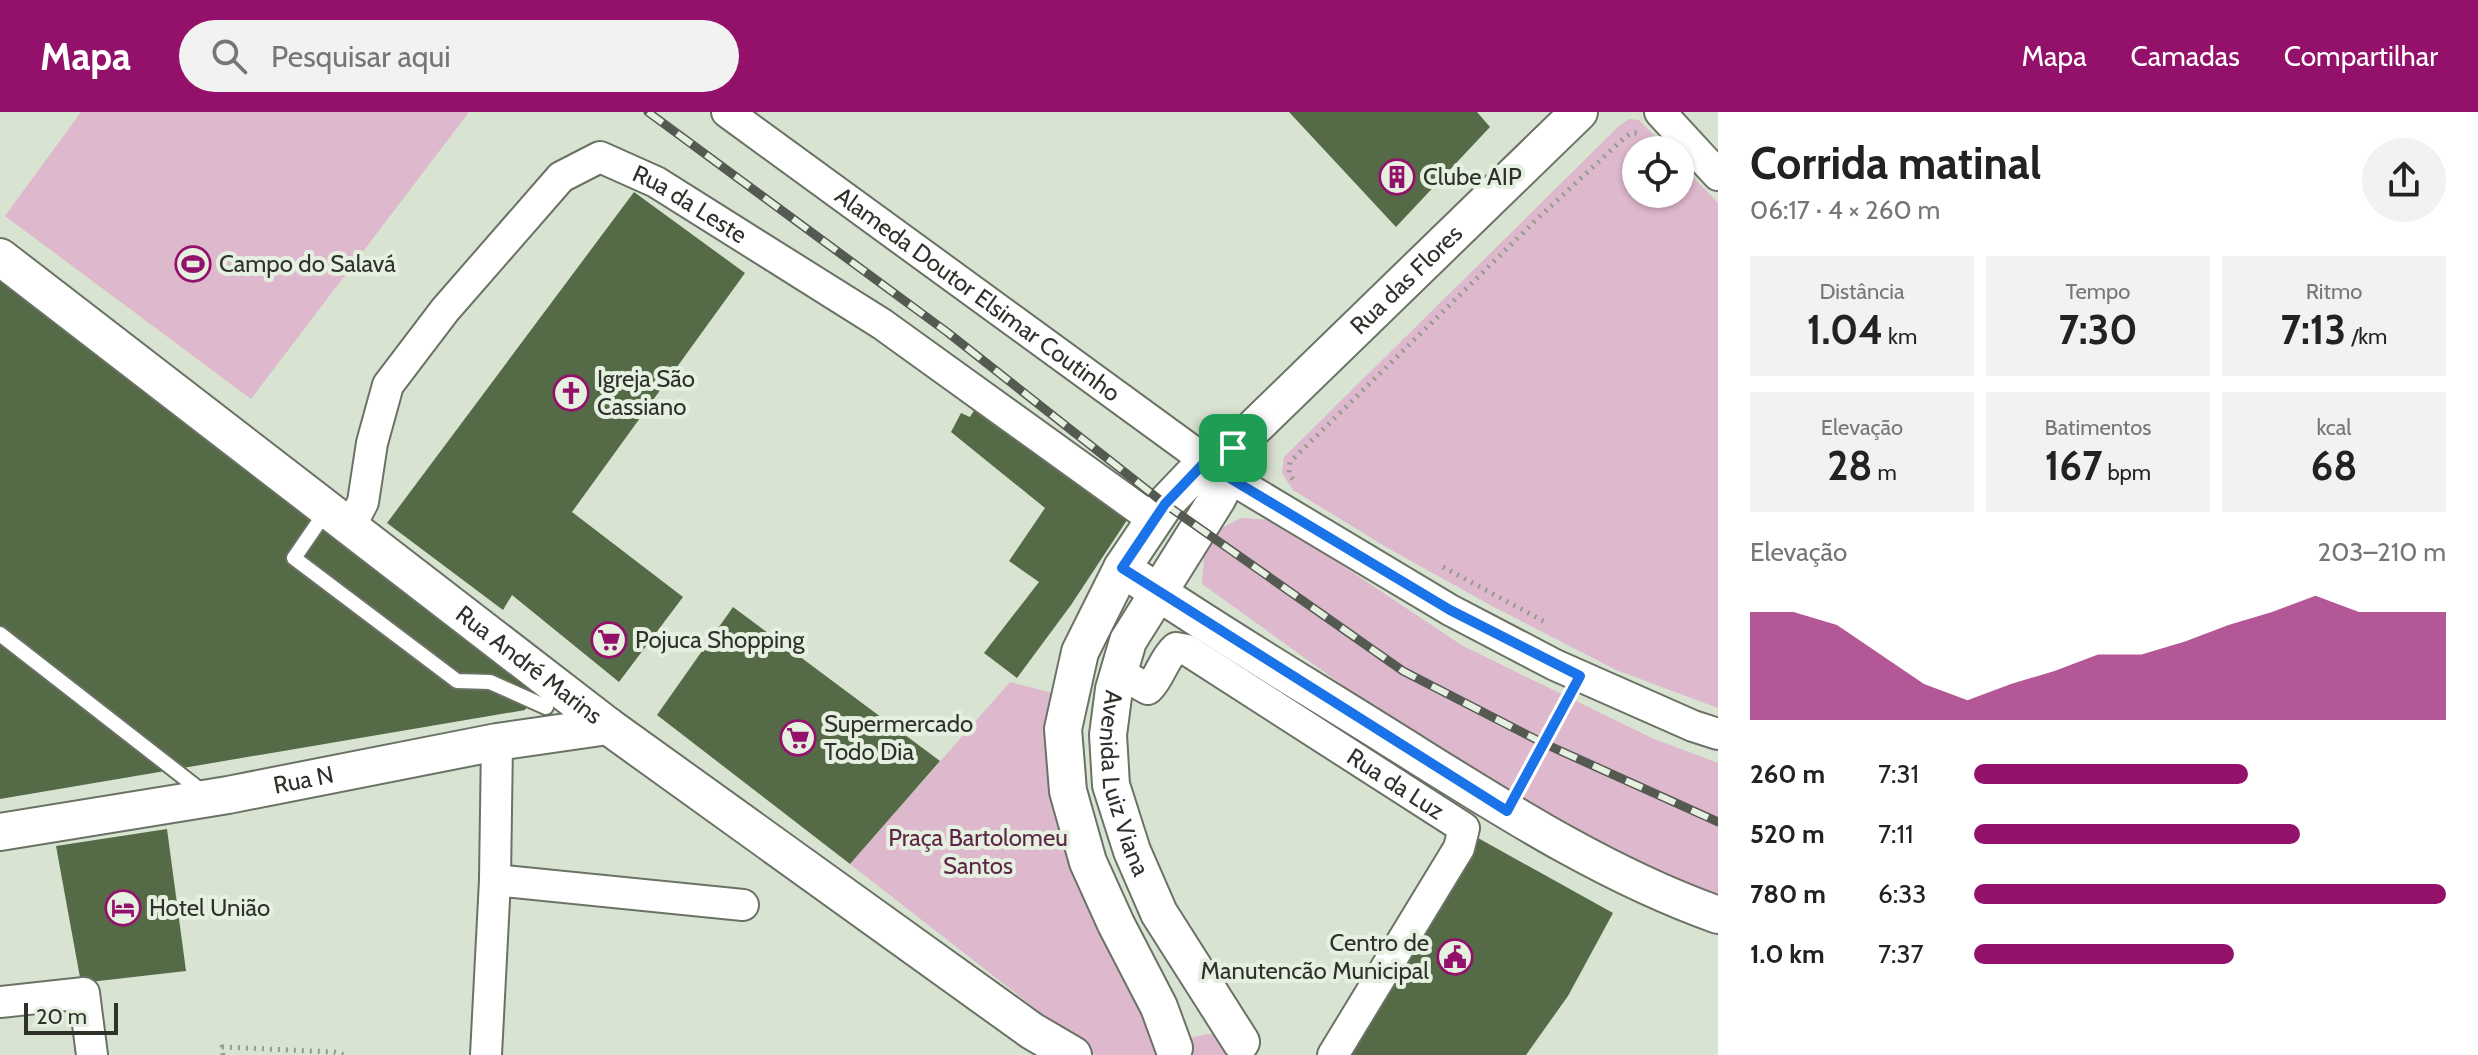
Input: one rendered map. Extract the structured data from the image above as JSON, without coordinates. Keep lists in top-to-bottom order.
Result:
{
  "streets": {
    "street": [
      "Rua da Leste",
      "Rua das Flores",
      "Alameda Doutor Elsimar Coutinho",
      "Rua André Marins",
      "Rua N",
      "Avenida Luiz Viana",
      "Rua da Luz"
    ]
  },
  "crossings": [
    ["Rua da Leste", "Rua André Marins"],
    ["Rua da Leste", "Avenida Luiz Viana"],
    ["Rua das Flores", "Alameda Doutor Elsimar Coutinho"],
    ["Rua das Flores", "Avenida Luiz Viana"],
    ["Alameda Doutor Elsimar Coutinho", "Avenida Luiz Viana"],
    ["Rua André Marins", "Rua N"],
    ["Avenida Luiz Viana", "Rua da Luz"]
  ],
  "parks": ["Praça Bartolomeu Santos"],
  "places": {
    "building": ["Clube AIP"],
    "sports": ["Campo do Salavá"],
    "church": ["Igreja São Cassiano"],
    "supermarket": ["Pojuca Shopping", "Supermercado Todo Dia"],
    "hotel": ["Hotel União"],
    "public building": ["Centro de Manutencão Municipal"]
  },
  "scale_bar": "20 m",
  "page": {
    "header": "Mapa",
    "search": "Pesquisar aqui",
    "nav": ["Mapa", "Camadas", "Compartilhar"],
    "heading": ["Corrida matinal", "06:17 · 4 × 260 m"],
    "stats": [
      ["Distância", "1.04 km"],
      ["Tempo", "7:30"],
      ["Ritmo", "7:13 /km"],
      ["Elevação", "28 m"],
      ["Batimentos", "167 bpm"],
      ["kcal", "68"]
    ],
    "chart": ["Elevação", "203–210 m"],
    "list": [
      {
        "name": "260 m",
        "note": "7:31"
      },
      {
        "name": "520 m",
        "note": "7:11"
      },
      {
        "name": "780 m",
        "note": "6:33"
      },
      {
        "name": "1.0 km",
        "note": "7:37"
      }
    ],
    "scale": "20 m"
  }
}
